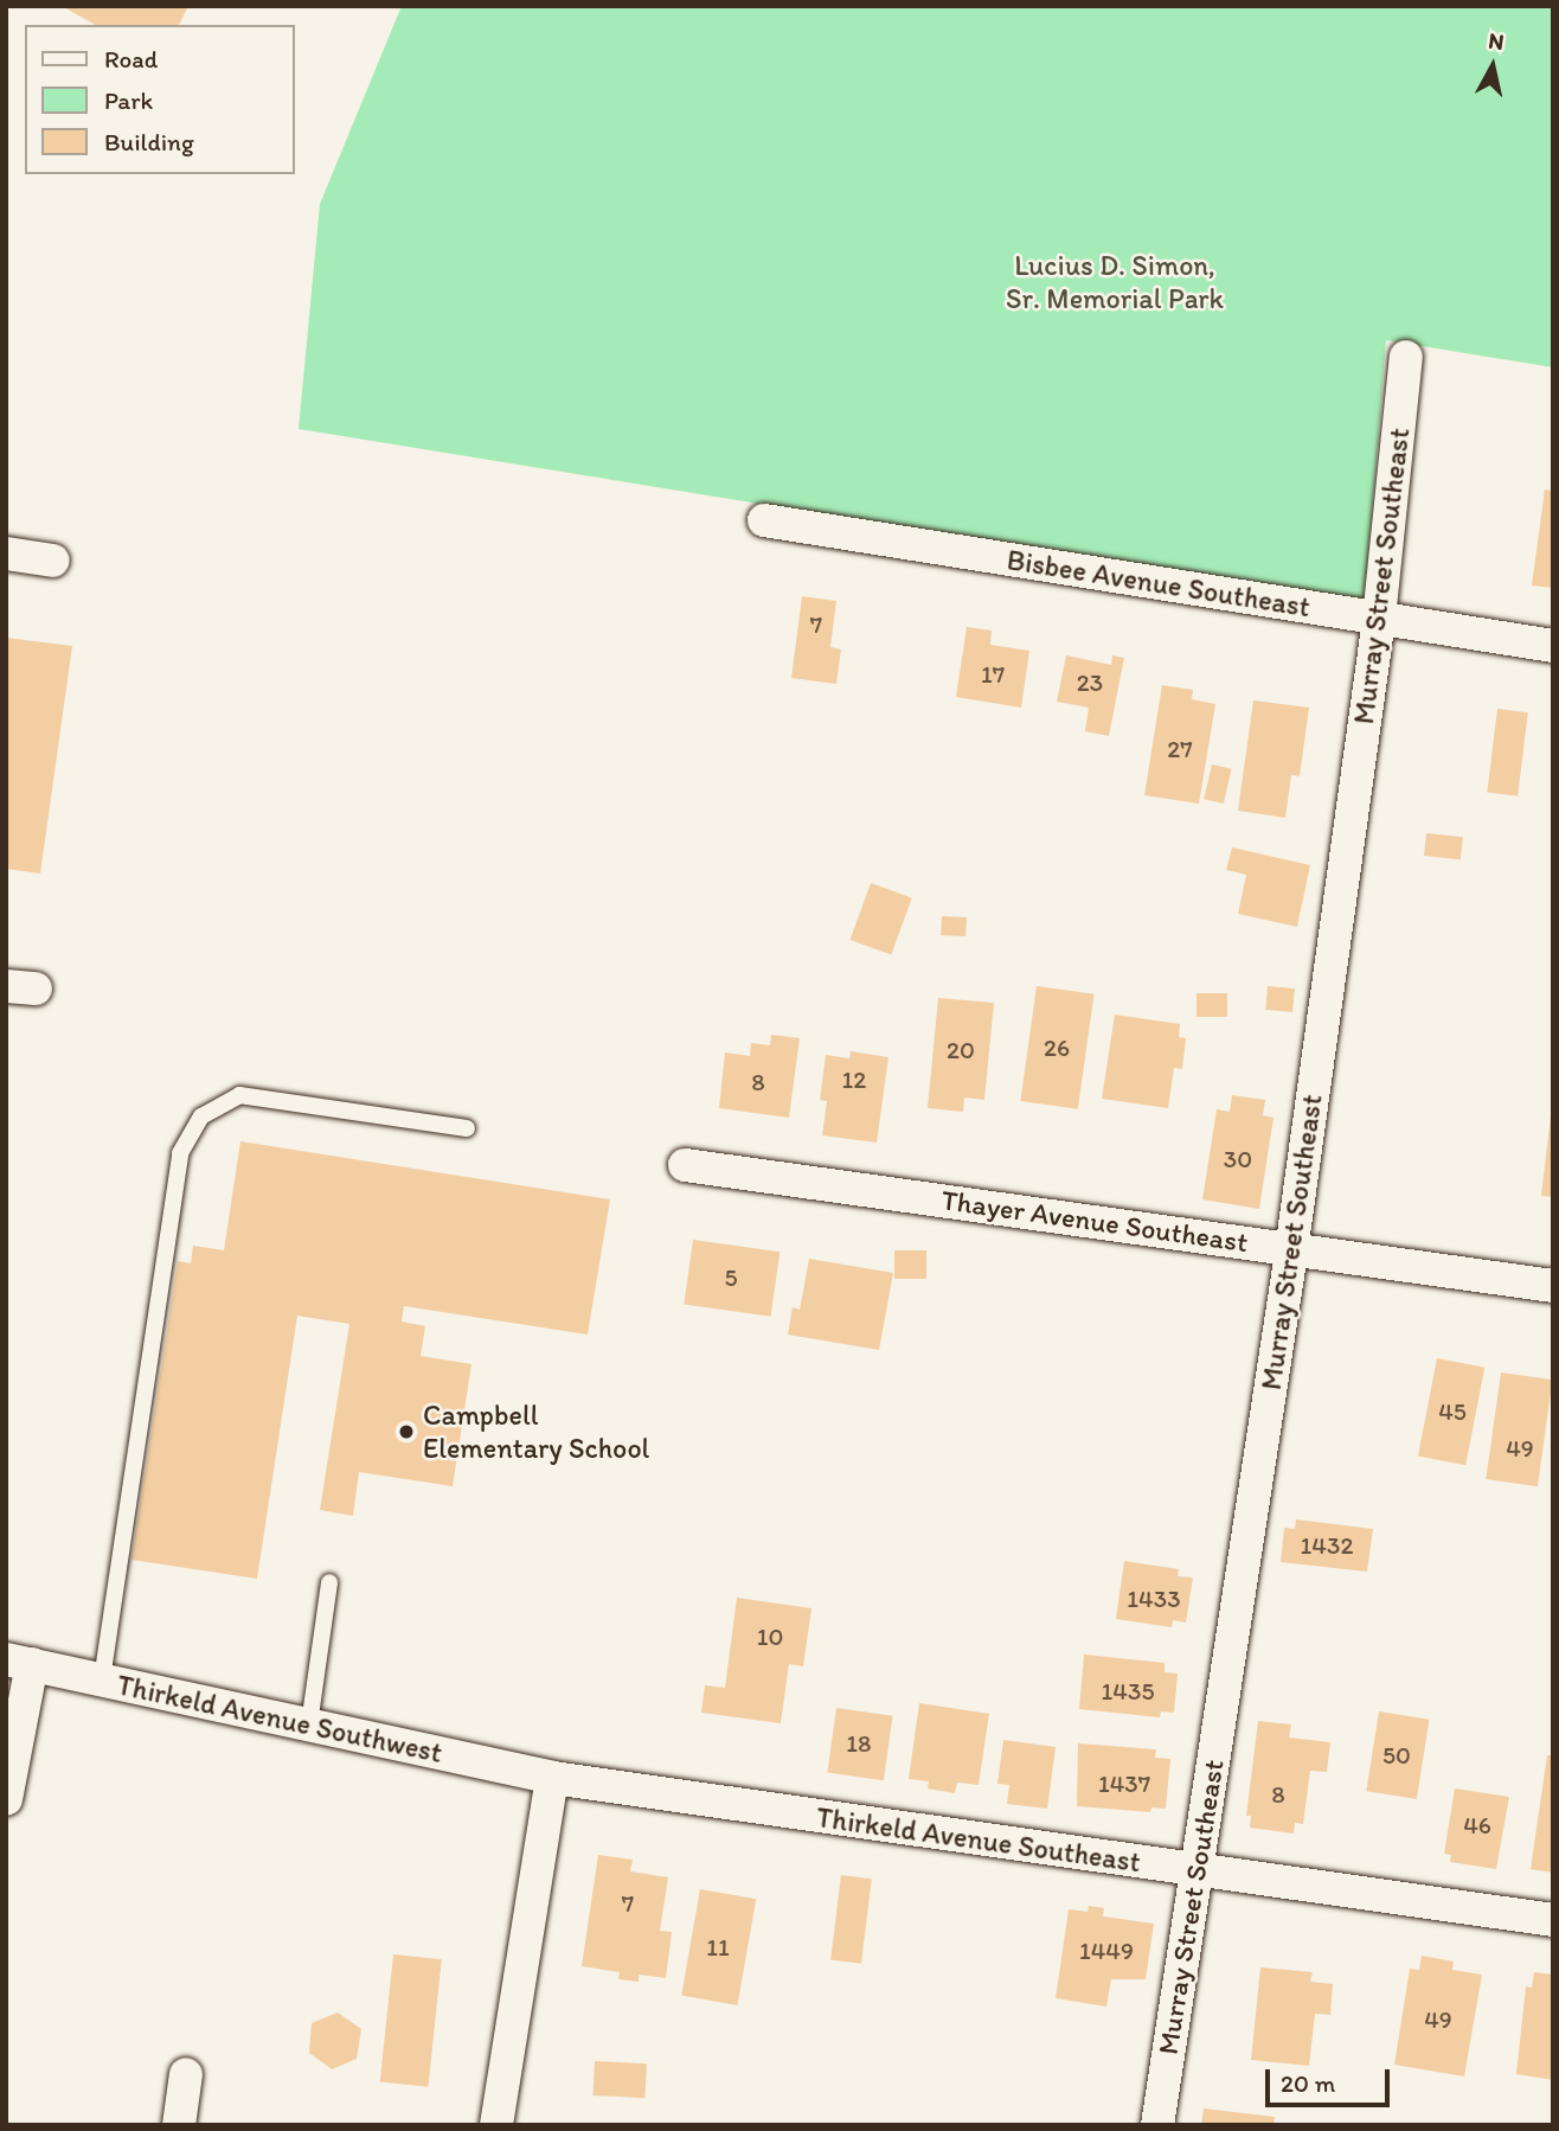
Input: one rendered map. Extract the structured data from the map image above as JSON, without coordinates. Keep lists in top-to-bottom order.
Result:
{
  "streets": {
    "street": [
      "Murray Street Southeast",
      "Bisbee Avenue Southeast",
      "Thayer Avenue Southeast",
      "Thirkeld Avenue Southwest",
      "Thirkeld Avenue Southeast"
    ]
  },
  "crossings": [
    ["Murray Street Southeast", "Bisbee Avenue Southeast"],
    ["Murray Street Southeast", "Thayer Avenue Southeast"],
    ["Murray Street Southeast", "Thirkeld Avenue Southeast"],
    ["Thirkeld Avenue Southwest", "Thirkeld Avenue Southeast"]
  ],
  "parks": ["Lucius D. Simon, Sr. Memorial Park"],
  "places": ["Campbell Elementary School"],
  "house_numbers": [
    "7",
    "17",
    "23",
    "27",
    "26",
    "20",
    "12",
    "8",
    "30",
    "5",
    "45",
    "49",
    "1432",
    "1433",
    "10",
    "1435",
    "18",
    "50",
    "1437",
    "8",
    "46",
    "7",
    "11",
    "1449",
    "49"
  ],
  "legend": ["Road", "Park", "Building"],
  "scale_bar": "20 m",
  "north": "top"
}
